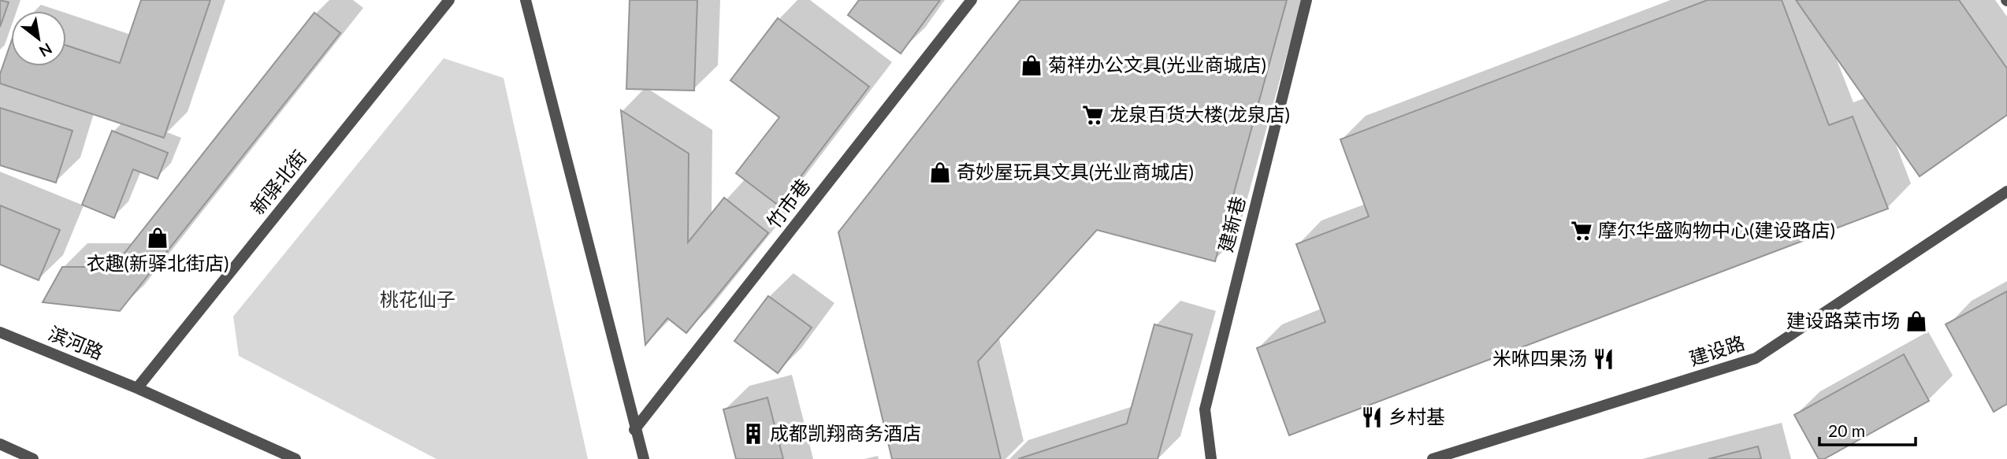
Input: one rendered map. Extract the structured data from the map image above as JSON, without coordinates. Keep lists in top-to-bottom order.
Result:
{
  "streets": {
    "street": [
      "新驿北街",
      "竹市巷",
      "建新巷",
      "滨河路",
      "建设路"
    ]
  },
  "crossings": [
    ["新驿北街", "滨河路"]
  ],
  "parks": ["桃花仙子"],
  "places": {
    "shop": [
      "菊祥办公文具(光业商城店)",
      "奇妙屋玩具文具(光业商城店)",
      "衣趣(新驿北街店)",
      "建设路菜市场"
    ],
    "supermarket": ["龙泉百货大楼(龙泉店)", "摩尔华盛购物中心(建设路店)"],
    "restaurant": ["米咻四果汤", "乡村基"],
    "building": ["成都凯翔商务酒店"]
  },
  "scale_bar": "20 m",
  "north": "bottom right"
}
